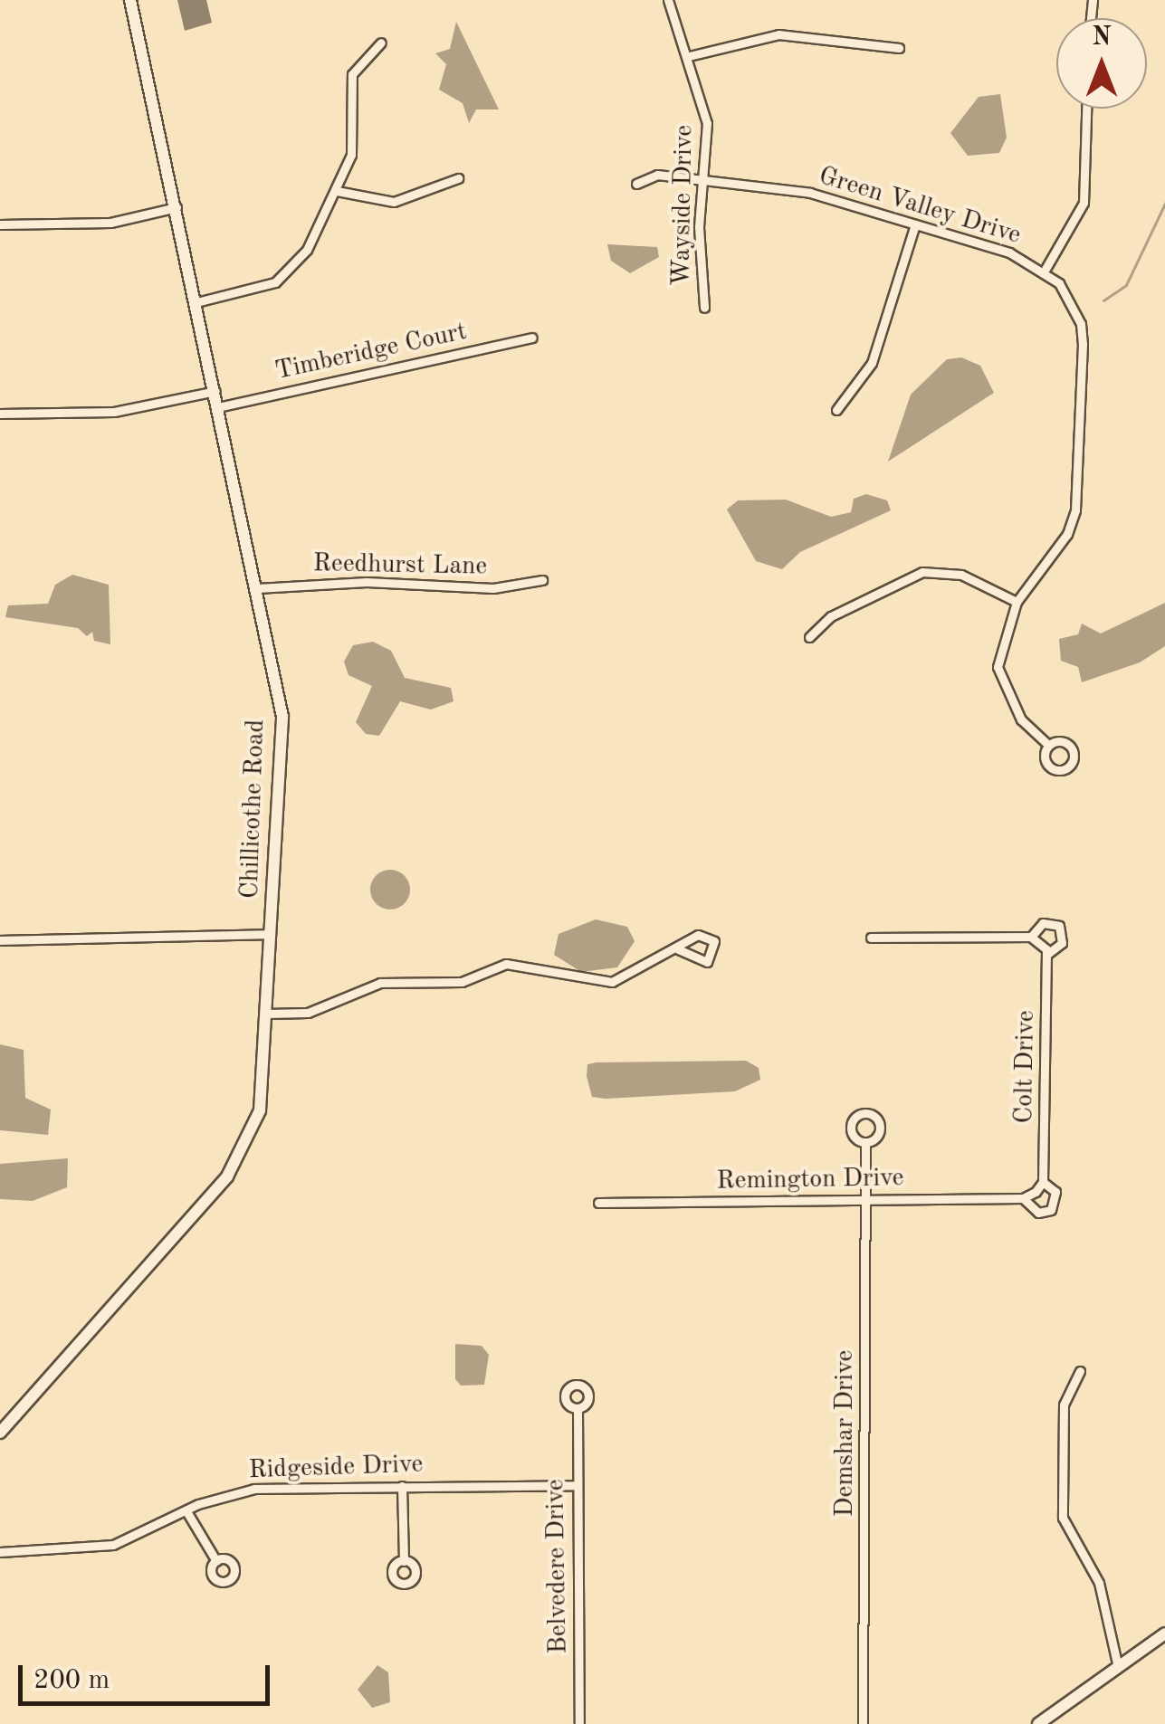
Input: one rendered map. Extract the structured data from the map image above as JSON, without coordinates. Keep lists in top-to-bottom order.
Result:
{
  "streets": {
    "street": [
      "Wayside Drive",
      "Green Valley Drive",
      "Timberidge Court",
      "Reedhurst Lane",
      "Chillicothe Road",
      "Colt Drive",
      "Remington Drive",
      "Demshar Drive",
      "Ridgeside Drive",
      "Belvedere Drive"
    ]
  },
  "crossings": [
    ["Wayside Drive", "Green Valley Drive"],
    ["Timberidge Court", "Chillicothe Road"],
    ["Reedhurst Lane", "Chillicothe Road"],
    ["Colt Drive", "Remington Drive"],
    ["Remington Drive", "Demshar Drive"],
    ["Ridgeside Drive", "Belvedere Drive"]
  ],
  "scale_bar": "200 m",
  "north": "top"
}
